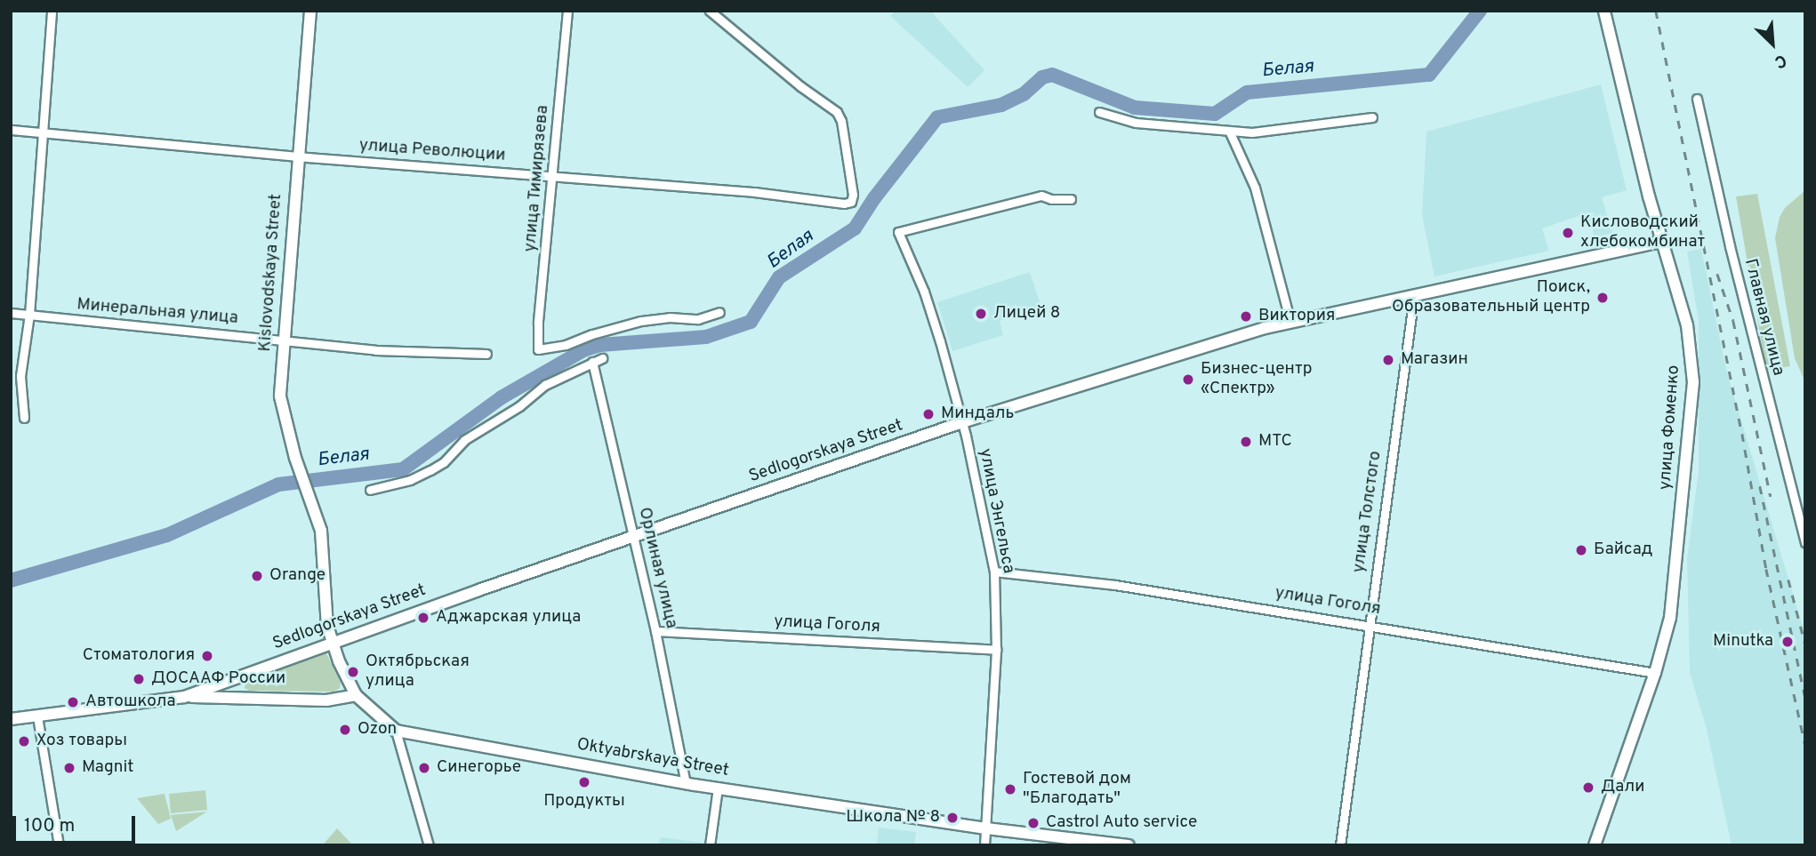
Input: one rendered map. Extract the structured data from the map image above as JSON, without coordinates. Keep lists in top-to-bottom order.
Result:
{
  "streets": {
    "street": [
      "улица Революции",
      "улица Тимирязева",
      "Kislovodskaya Street",
      "Минеральная улица",
      "Главная улица",
      "улица Фоменко",
      "Sedlogorskaya Street",
      "улица Энгельса",
      "улица Толстого",
      "Орлиная улица",
      "улица Гоголя",
      "Oktyabrskaya Street"
    ]
  },
  "crossings": [
    ["улица Революции", "улица Тимирязева"],
    ["улица Революции", "Kislovodskaya Street"],
    ["Kislovodskaya Street", "Минеральная улица"],
    ["Kislovodskaya Street", "Sedlogorskaya Street"],
    ["улица Фоменко", "Sedlogorskaya Street"],
    ["улица Фоменко", "улица Гоголя"],
    ["Sedlogorskaya Street", "улица Энгельса"],
    ["Sedlogorskaya Street", "улица Толстого"],
    ["Sedlogorskaya Street", "Орлиная улица"],
    ["улица Энгельса", "улица Гоголя"],
    ["улица Энгельса", "Oktyabrskaya Street"],
    ["улица Толстого", "улица Гоголя"],
    ["Орлиная улица", "улица Гоголя"],
    ["Орлиная улица", "Oktyabrskaya Street"]
  ],
  "water": ["Белая"],
  "places": [
    "Кисловодский хлебокомбинат",
    "Поиск, Образовательный центр",
    "Лицей 8",
    "Виктория",
    "Магазин",
    "Бизнес-центр «Спектр»",
    "Миндаль",
    "МТС",
    "Байсад",
    "Orange",
    "Аджарская улица",
    "Minutka",
    "Стоматология",
    "Октябрьская улица",
    "ДОСААФ России",
    "Автошкола",
    "Ozon",
    "Хоз товары",
    "Magnit",
    "Синегорье",
    "Продукты",
    "Дали",
    "Гостевой дом \"Благодать\"",
    "Школа № 8",
    "Castrol Auto service"
  ],
  "scale_bar": "100 m",
  "north": "bottom right"
}
